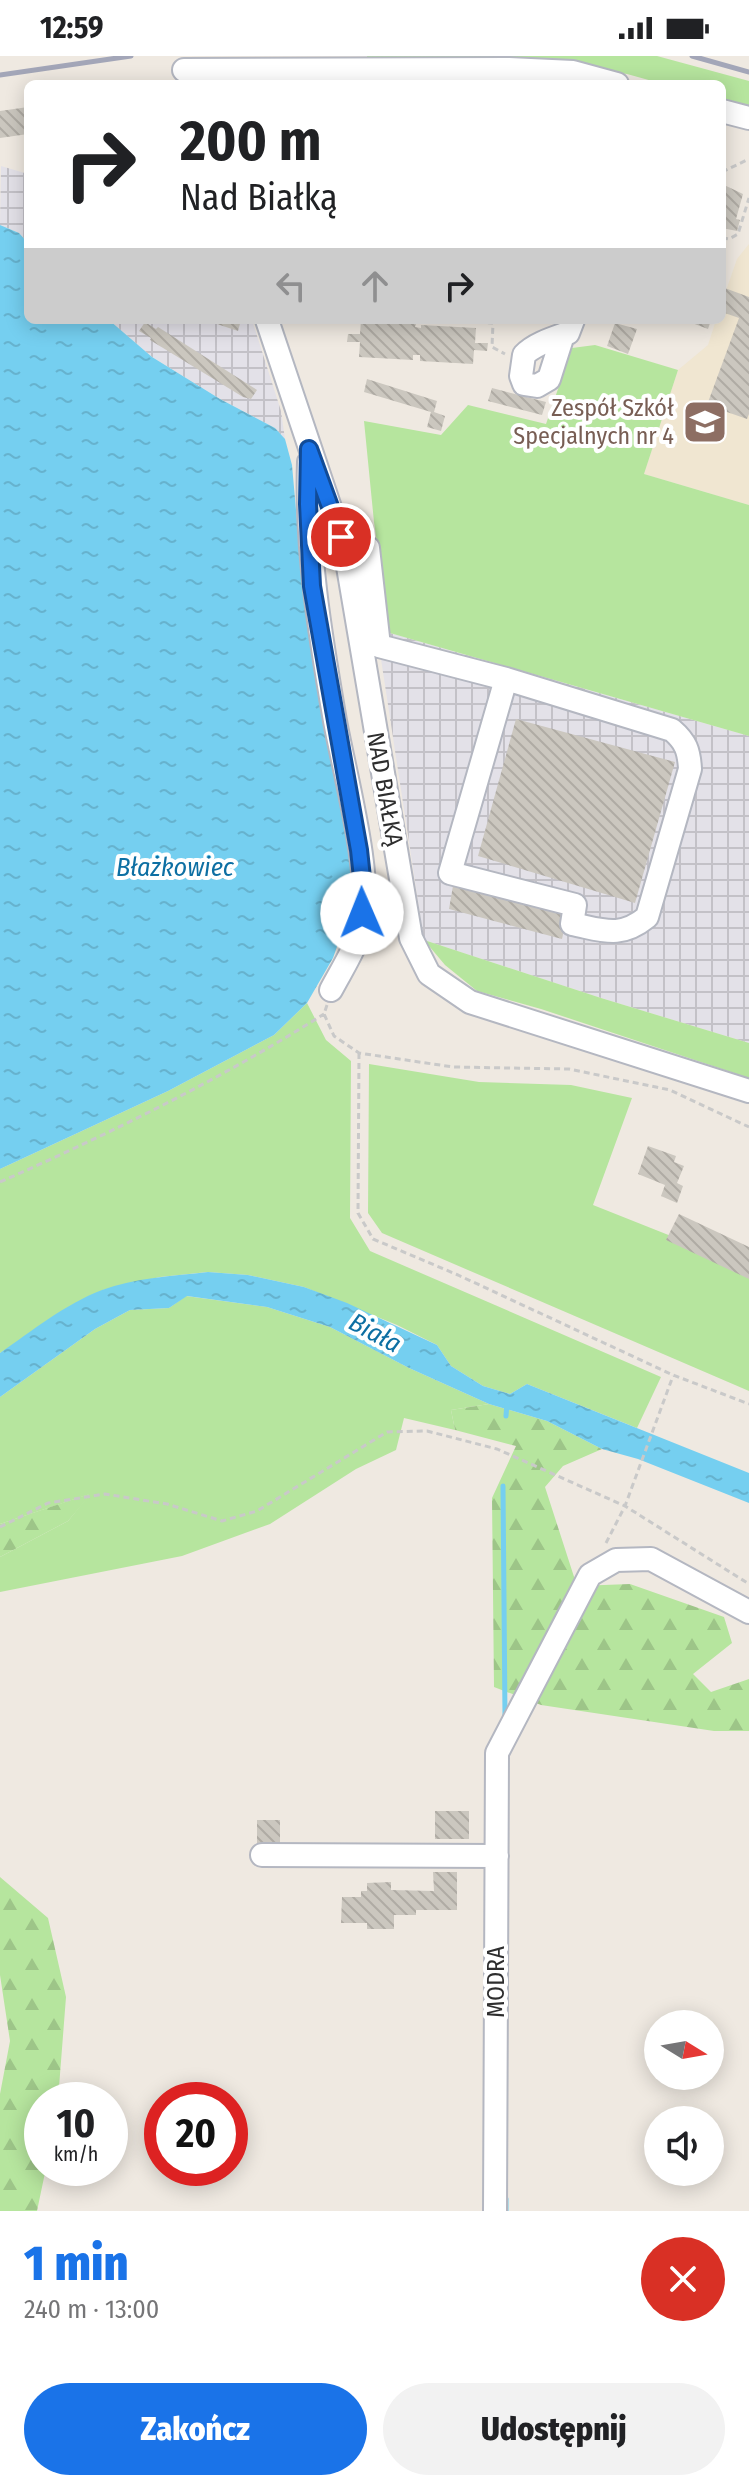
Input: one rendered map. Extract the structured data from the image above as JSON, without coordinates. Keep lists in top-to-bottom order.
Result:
{
  "streets": {
    "street": ["NAD BIAŁKĄ", "MODRA"]
  },
  "water": ["Błażkowiec", "Biała"],
  "places": {
    "school or university": ["Zespół Szkół Specjalnych nr 4"]
  },
  "north": "right",
  "page": {
    "status": "12:59",
    "turn": ["200 m", "Nad Białką"],
    "speed": "10 km/h",
    "limit": "20",
    "heading": ["1 min", "240 m · 13:00"],
    "buttons": ["Zakończ", "Udostępnij"]
  }
}
